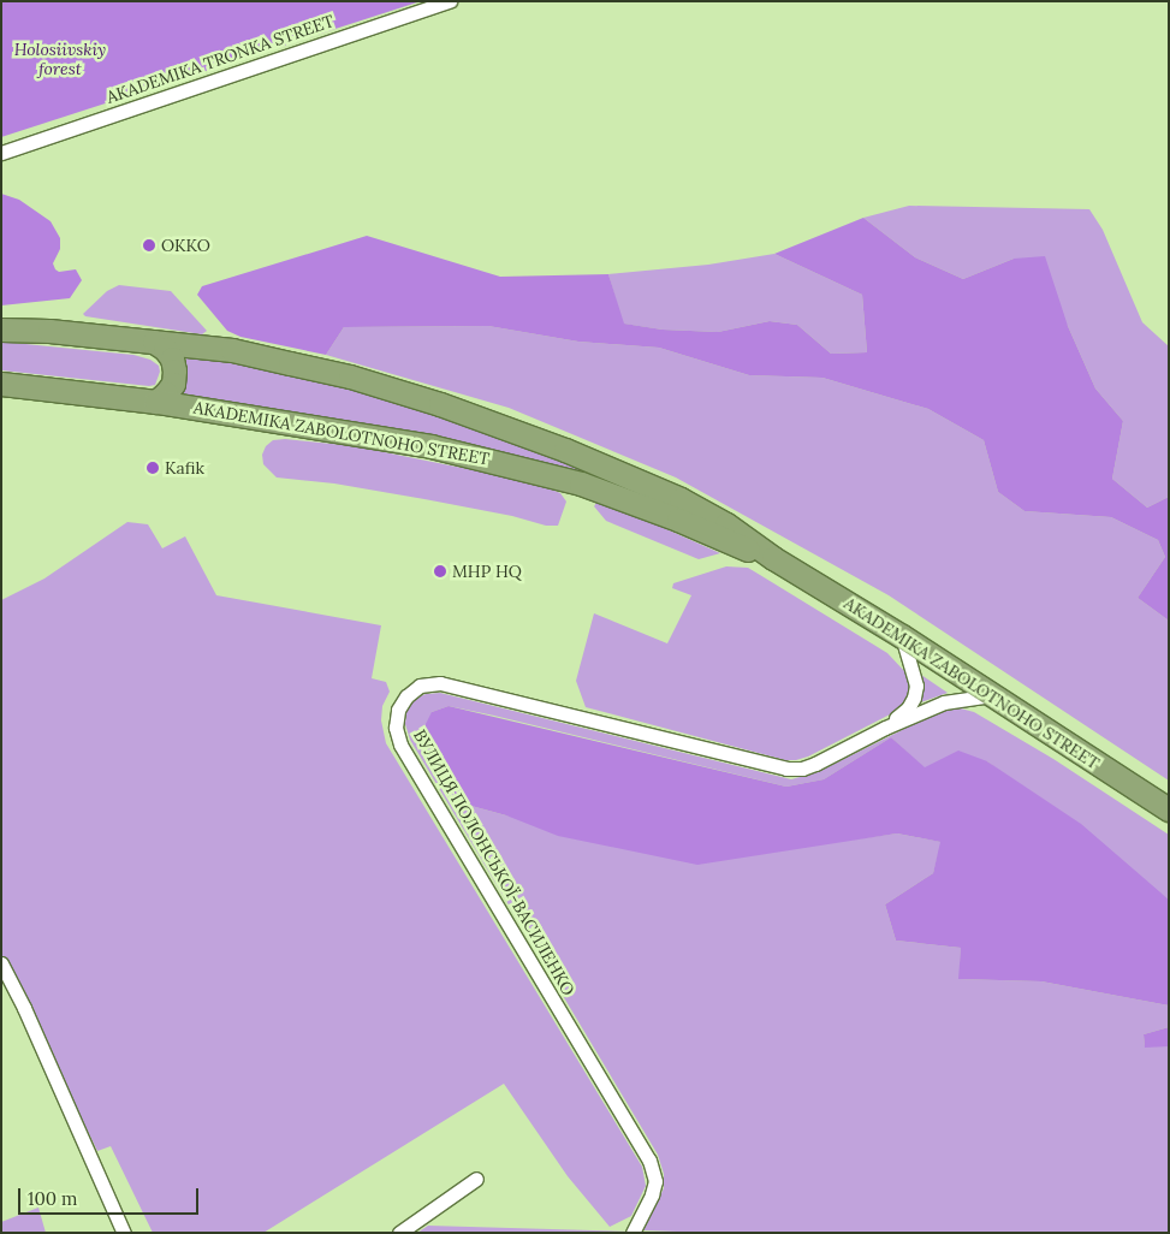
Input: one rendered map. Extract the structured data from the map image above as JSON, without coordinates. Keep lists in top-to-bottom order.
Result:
{
  "streets": {
    "highway": ["AKADEMIKA ZABOLOTNOHO STREET"],
    "street": ["AKADEMIKA TRONKA STREET", "ВУЛИЦЯ ПОЛОНСЬКОЇ-ВАСИЛЕНКО"]
  },
  "crossings": [
    ["AKADEMIKA ZABOLOTNOHO STREET", "ВУЛИЦЯ ПОЛОНСЬКОЇ-ВАСИЛЕНКО"]
  ],
  "parks": ["Holosiivskiy forest"],
  "places": ["OKKO", "Kafik", "MHP HQ"],
  "scale_bar": "100 m"
}
